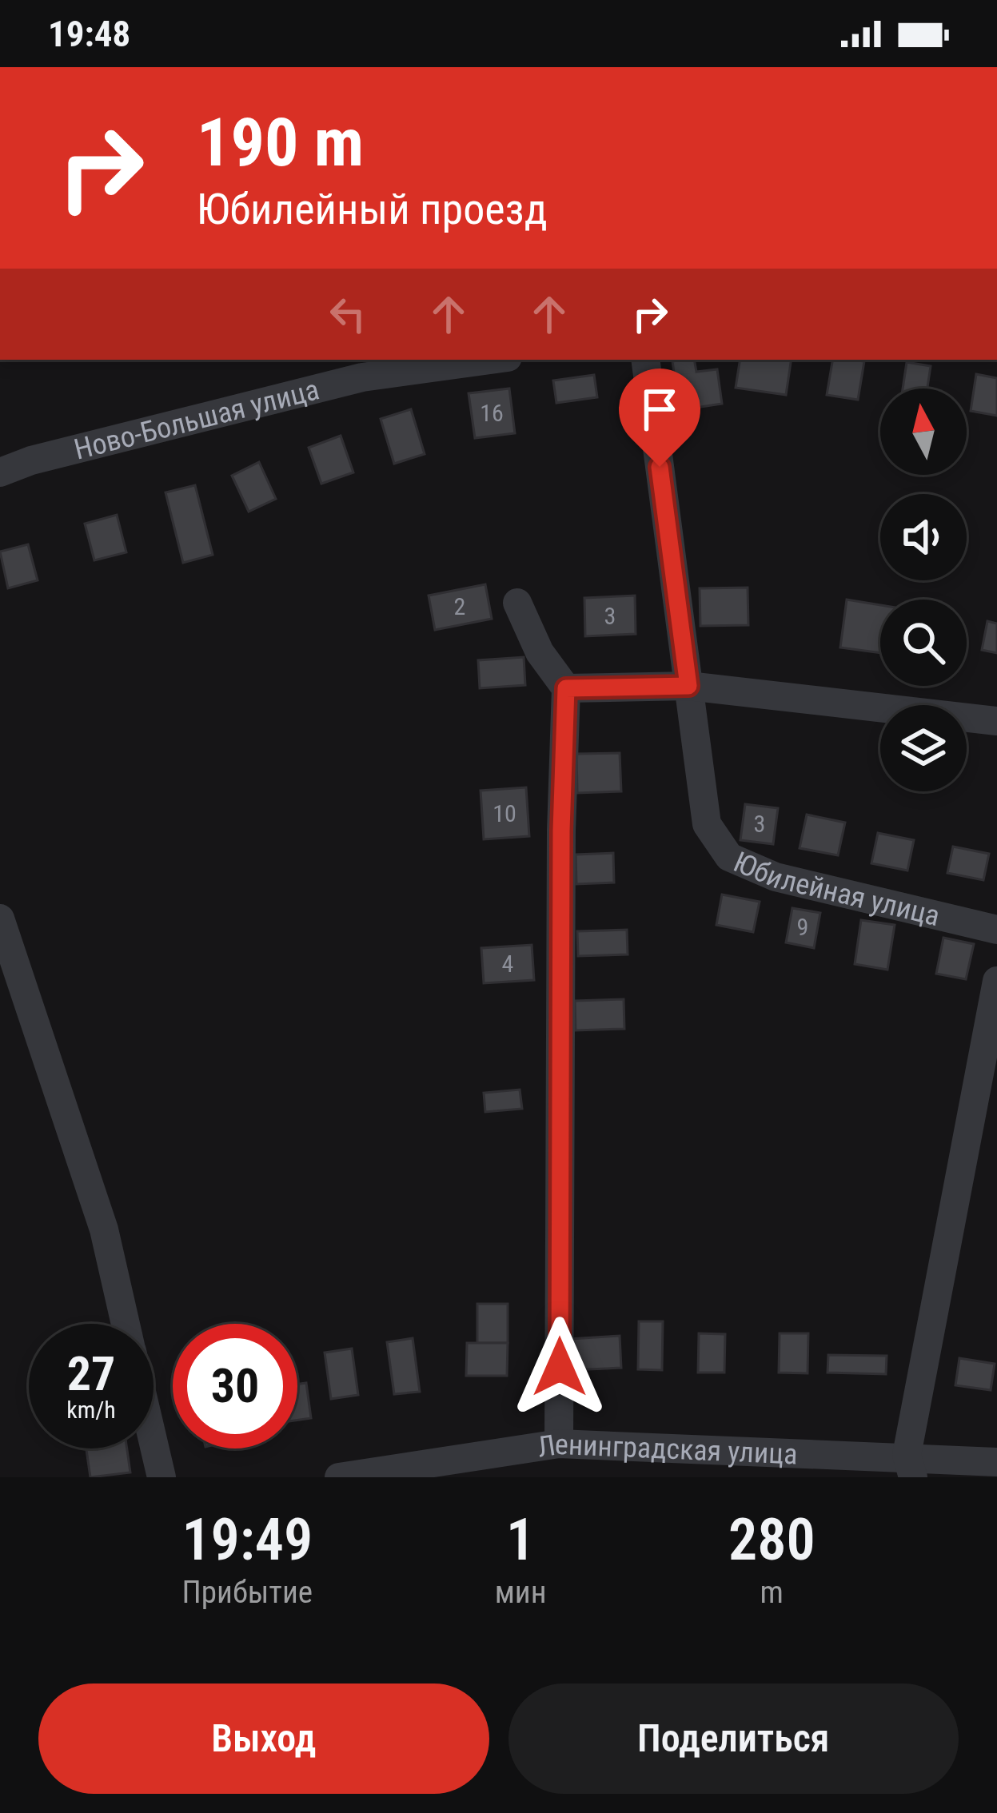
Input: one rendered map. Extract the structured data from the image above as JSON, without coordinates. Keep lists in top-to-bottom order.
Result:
{
  "streets": {
    "street": ["Ново-Большая улица", "Юбилейная улица", "Ленинградская улица"]
  },
  "house_numbers": [
    "16",
    "2",
    "3",
    "10",
    "3",
    "9",
    "4"
  ],
  "north": "top",
  "page": {
    "status": "19:48",
    "turn": ["190 m", "Юбилейный проезд"],
    "speed": "27 km/h",
    "limit": "30",
    "eta": [
      "19:49",
      "Прибытие",
      "1",
      "мин",
      "280",
      "m"
    ],
    "buttons": ["Выход", "Поделиться"]
  }
}
